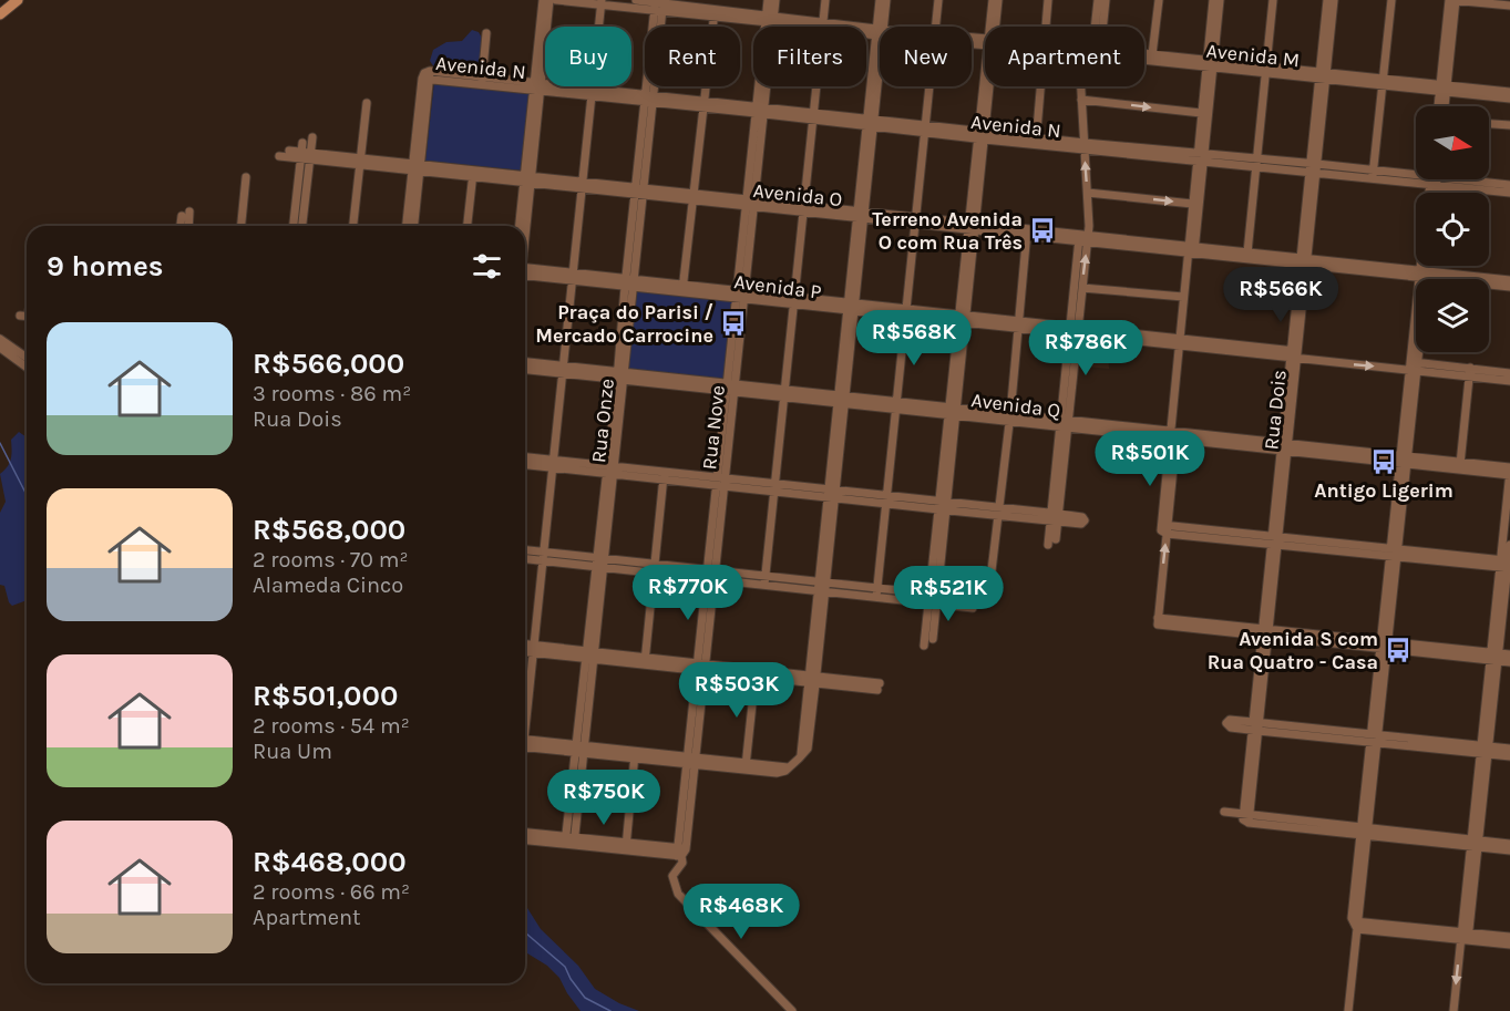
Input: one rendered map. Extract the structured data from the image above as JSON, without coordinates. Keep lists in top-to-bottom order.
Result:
{
  "streets": {
    "street": [
      "Avenida M",
      "Avenida N",
      "Avenida O",
      "Avenida P",
      "Avenida Q",
      "Rua Dois",
      "Rua Onze",
      "Rua Nove"
    ]
  },
  "crossings": [
    ["Avenida M", "Rua Dois"],
    ["Avenida M", "Rua Onze"],
    ["Avenida M", "Rua Nove"],
    ["Avenida N", "Avenida O"],
    ["Avenida N", "Rua Dois"],
    ["Avenida N", "Rua Onze"],
    ["Avenida N", "Rua Nove"],
    ["Avenida O", "Rua Dois"],
    ["Avenida O", "Rua Onze"],
    ["Avenida O", "Rua Nove"],
    ["Avenida P", "Rua Dois"],
    ["Avenida P", "Rua Onze"],
    ["Avenida P", "Rua Nove"],
    ["Avenida Q", "Rua Dois"],
    ["Avenida Q", "Rua Onze"],
    ["Avenida Q", "Rua Nove"]
  ],
  "places": {
    "bus stop": [
      "Terreno Avenida O com Rua Três",
      "Praça do Parisi / Mercado Carrocine",
      "Antigo Ligerim",
      "Avenida S com Rua Quatro - Casa"
    ]
  },
  "north": "right",
  "page": {
    "chip": [
      "Buy",
      "Rent",
      "Filters",
      "New",
      "Apartment"
    ],
    "heading": "9 homes",
    "price": [
      "R$566K",
      "R$568K",
      "R$786K",
      "R$501K",
      "R$770K",
      "R$521K",
      "R$503K",
      "R$750K",
      "R$468K"
    ],
    "list": [
      {
        "name": "R$566,000",
        "note": "3 rooms · 86 m² · Rua Dois"
      },
      {
        "name": "R$568,000",
        "note": "2 rooms · 70 m² · Alameda Cinco"
      },
      {
        "name": "R$501,000",
        "note": "2 rooms · 54 m² · Rua Um"
      },
      {
        "name": "R$468,000",
        "note": "2 rooms · 66 m² · Apartment"
      }
    ]
  }
}
